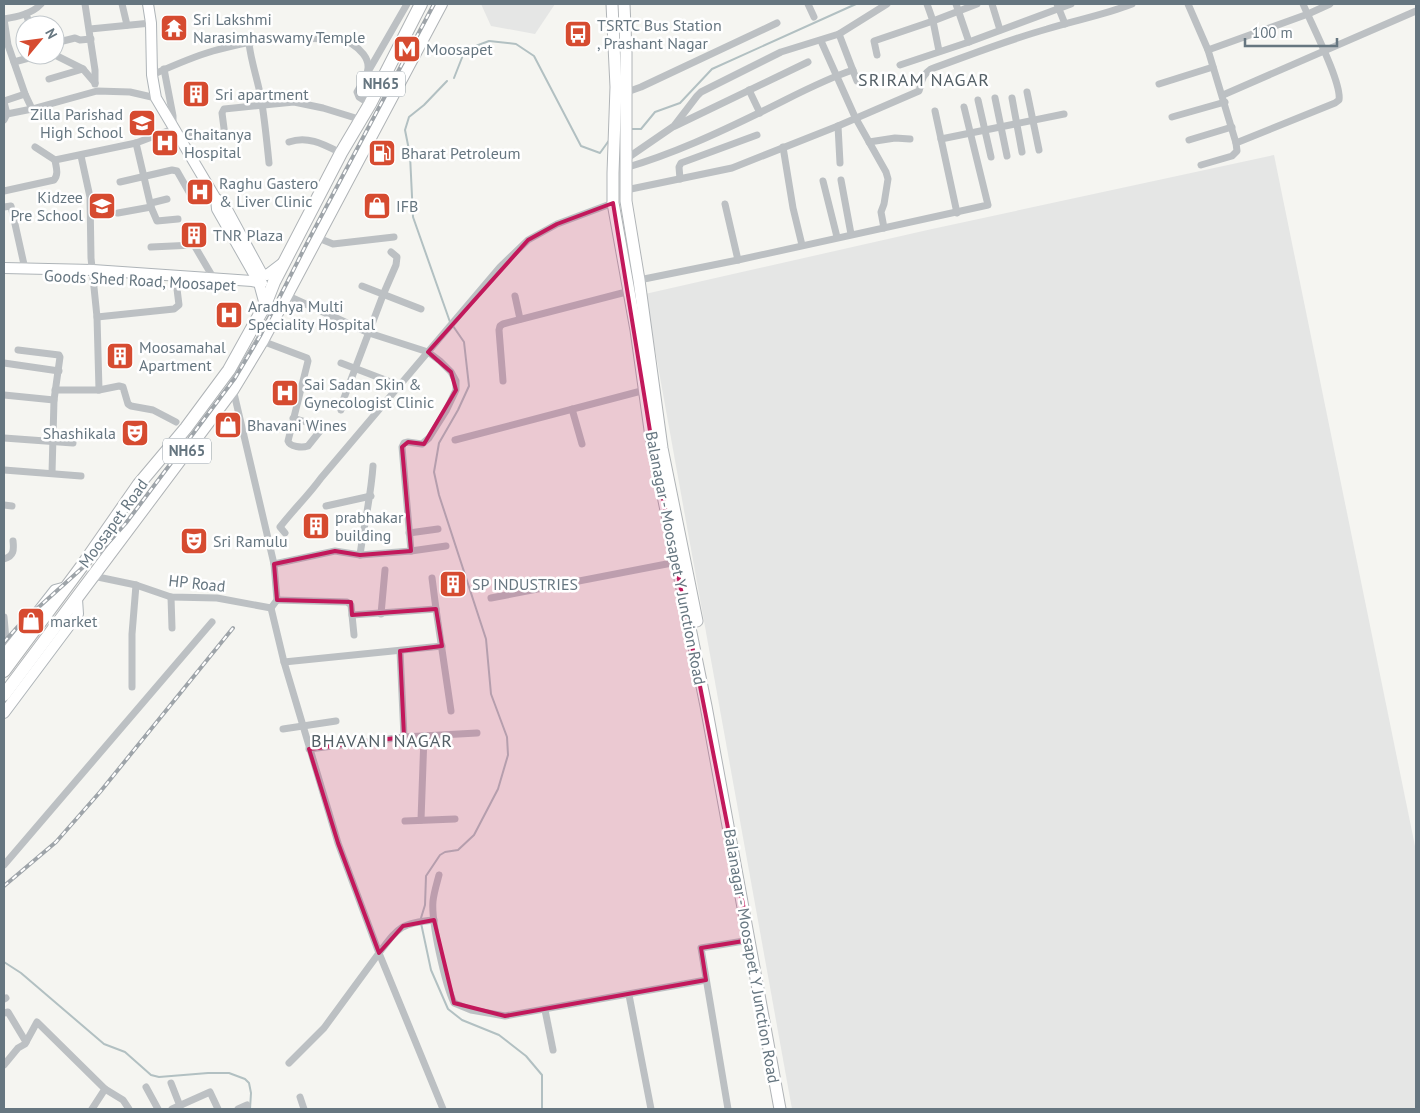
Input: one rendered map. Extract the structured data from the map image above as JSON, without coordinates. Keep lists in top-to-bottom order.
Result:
{
  "streets": {
    "highway": ["NH65", "Moosapet Road"],
    "main road": ["Balanagar - Moosapet Y Junction Road"],
    "street": ["Goods Shed Road, Moosapet", "HP Road"]
  },
  "crossings": [
    ["NH65", "Goods Shed Road, Moosapet"],
    ["NH65", "Moosapet Road"],
    ["Goods Shed Road, Moosapet", "Moosapet Road"],
    ["Moosapet Road", "HP Road"]
  ],
  "districts": ["SRIRAM NAGAR", "BHAVANI NAGAR"],
  "places": {
    "temple": ["Sri Lakshmi Narasimhaswamy Temple"],
    "bus stop": ["TSRTC Bus Station , Prashant Nagar"],
    "metro station": ["Moosapet"],
    "building": [
      "Sri apartment",
      "TNR Plaza",
      "Moosamahal Apartment",
      "prabhakar building",
      "SP INDUSTRIES"
    ],
    "school or university": ["Zilla Parishad High School", "Kidzee Pre School"],
    "hospital": [
      "Chaitanya Hospital",
      "Raghu Gastero & Liver Clinic",
      "Aradhya Multi Speciality Hospital",
      "Sai Sadan Skin & Gynecologist Clinic"
    ],
    "fuel station": ["Bharat Petroleum"],
    "shop": ["IFB", "Bhavani Wines", "market"],
    "theatre": ["Shashikala", "Sri Ramulu"]
  },
  "scale_bar": "100 m",
  "north": "top right"
}
